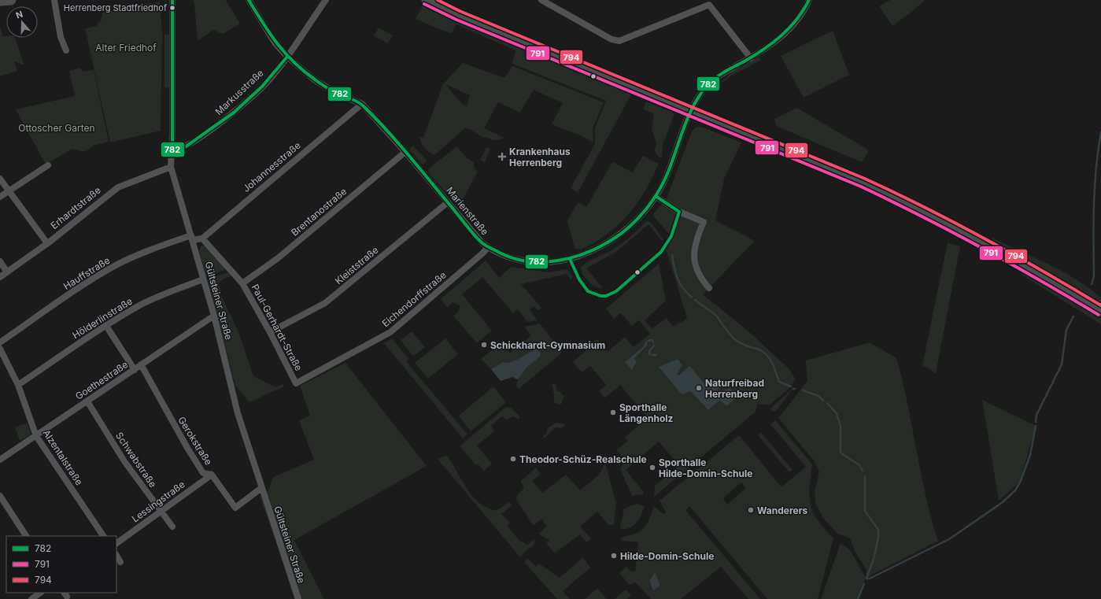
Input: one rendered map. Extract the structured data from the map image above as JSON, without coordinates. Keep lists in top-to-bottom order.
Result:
{
  "streets": {
    "street": [
      "Markusstraße",
      "Johannesstraße",
      "Erhardtstraße",
      "Marienstraße",
      "Brentanostraße",
      "Kleiststraße",
      "Hauffstraße",
      "Eichendorffstraße",
      "Gültsteiner Straße",
      "Hölderlinstraße",
      "Paul-Gerhardt-Straße",
      "Goethestraße",
      "Gerokstraße",
      "Alzentalstraße",
      "Schwabstraße",
      "Lessingstraße"
    ]
  },
  "crossings": [
    ["Markusstraße", "Marienstraße"],
    ["Markusstraße", "Gültsteiner Straße"],
    ["Johannesstraße", "Marienstraße"],
    ["Johannesstraße", "Paul-Gerhardt-Straße"],
    ["Erhardtstraße", "Gültsteiner Straße"],
    ["Marienstraße", "Brentanostraße"],
    ["Marienstraße", "Kleiststraße"],
    ["Marienstraße", "Eichendorffstraße"],
    ["Brentanostraße", "Paul-Gerhardt-Straße"],
    ["Kleiststraße", "Paul-Gerhardt-Straße"],
    ["Hauffstraße", "Gültsteiner Straße"],
    ["Eichendorffstraße", "Paul-Gerhardt-Straße"],
    ["Gültsteiner Straße", "Hölderlinstraße"],
    ["Gültsteiner Straße", "Goethestraße"],
    ["Gültsteiner Straße", "Gerokstraße"],
    ["Hölderlinstraße", "Alzentalstraße"],
    ["Goethestraße", "Gerokstraße"],
    ["Goethestraße", "Alzentalstraße"],
    ["Goethestraße", "Schwabstraße"],
    ["Gerokstraße", "Lessingstraße"],
    ["Schwabstraße", "Lessingstraße"]
  ],
  "parks": ["Alter Friedhof", "Ottoscher Garten"],
  "places": {
    "other": [
      "Herrenberg Stadtfriedhof",
      "Schickhardt-Gymnasium",
      "Naturfreibad Herrenberg",
      "Sporthalle Längenholz",
      "Theodor-Schüz-Realschule",
      "Sporthalle Hilde-Domin-Schule",
      "Wanderers",
      "Hilde-Domin-Schule"
    ],
    "health": ["Krankenhaus Herrenberg"]
  },
  "lines": ["transit line 782", "transit line 794", "transit line 791"],
  "legend": ["782", "791", "794"],
  "north": "top"
}
